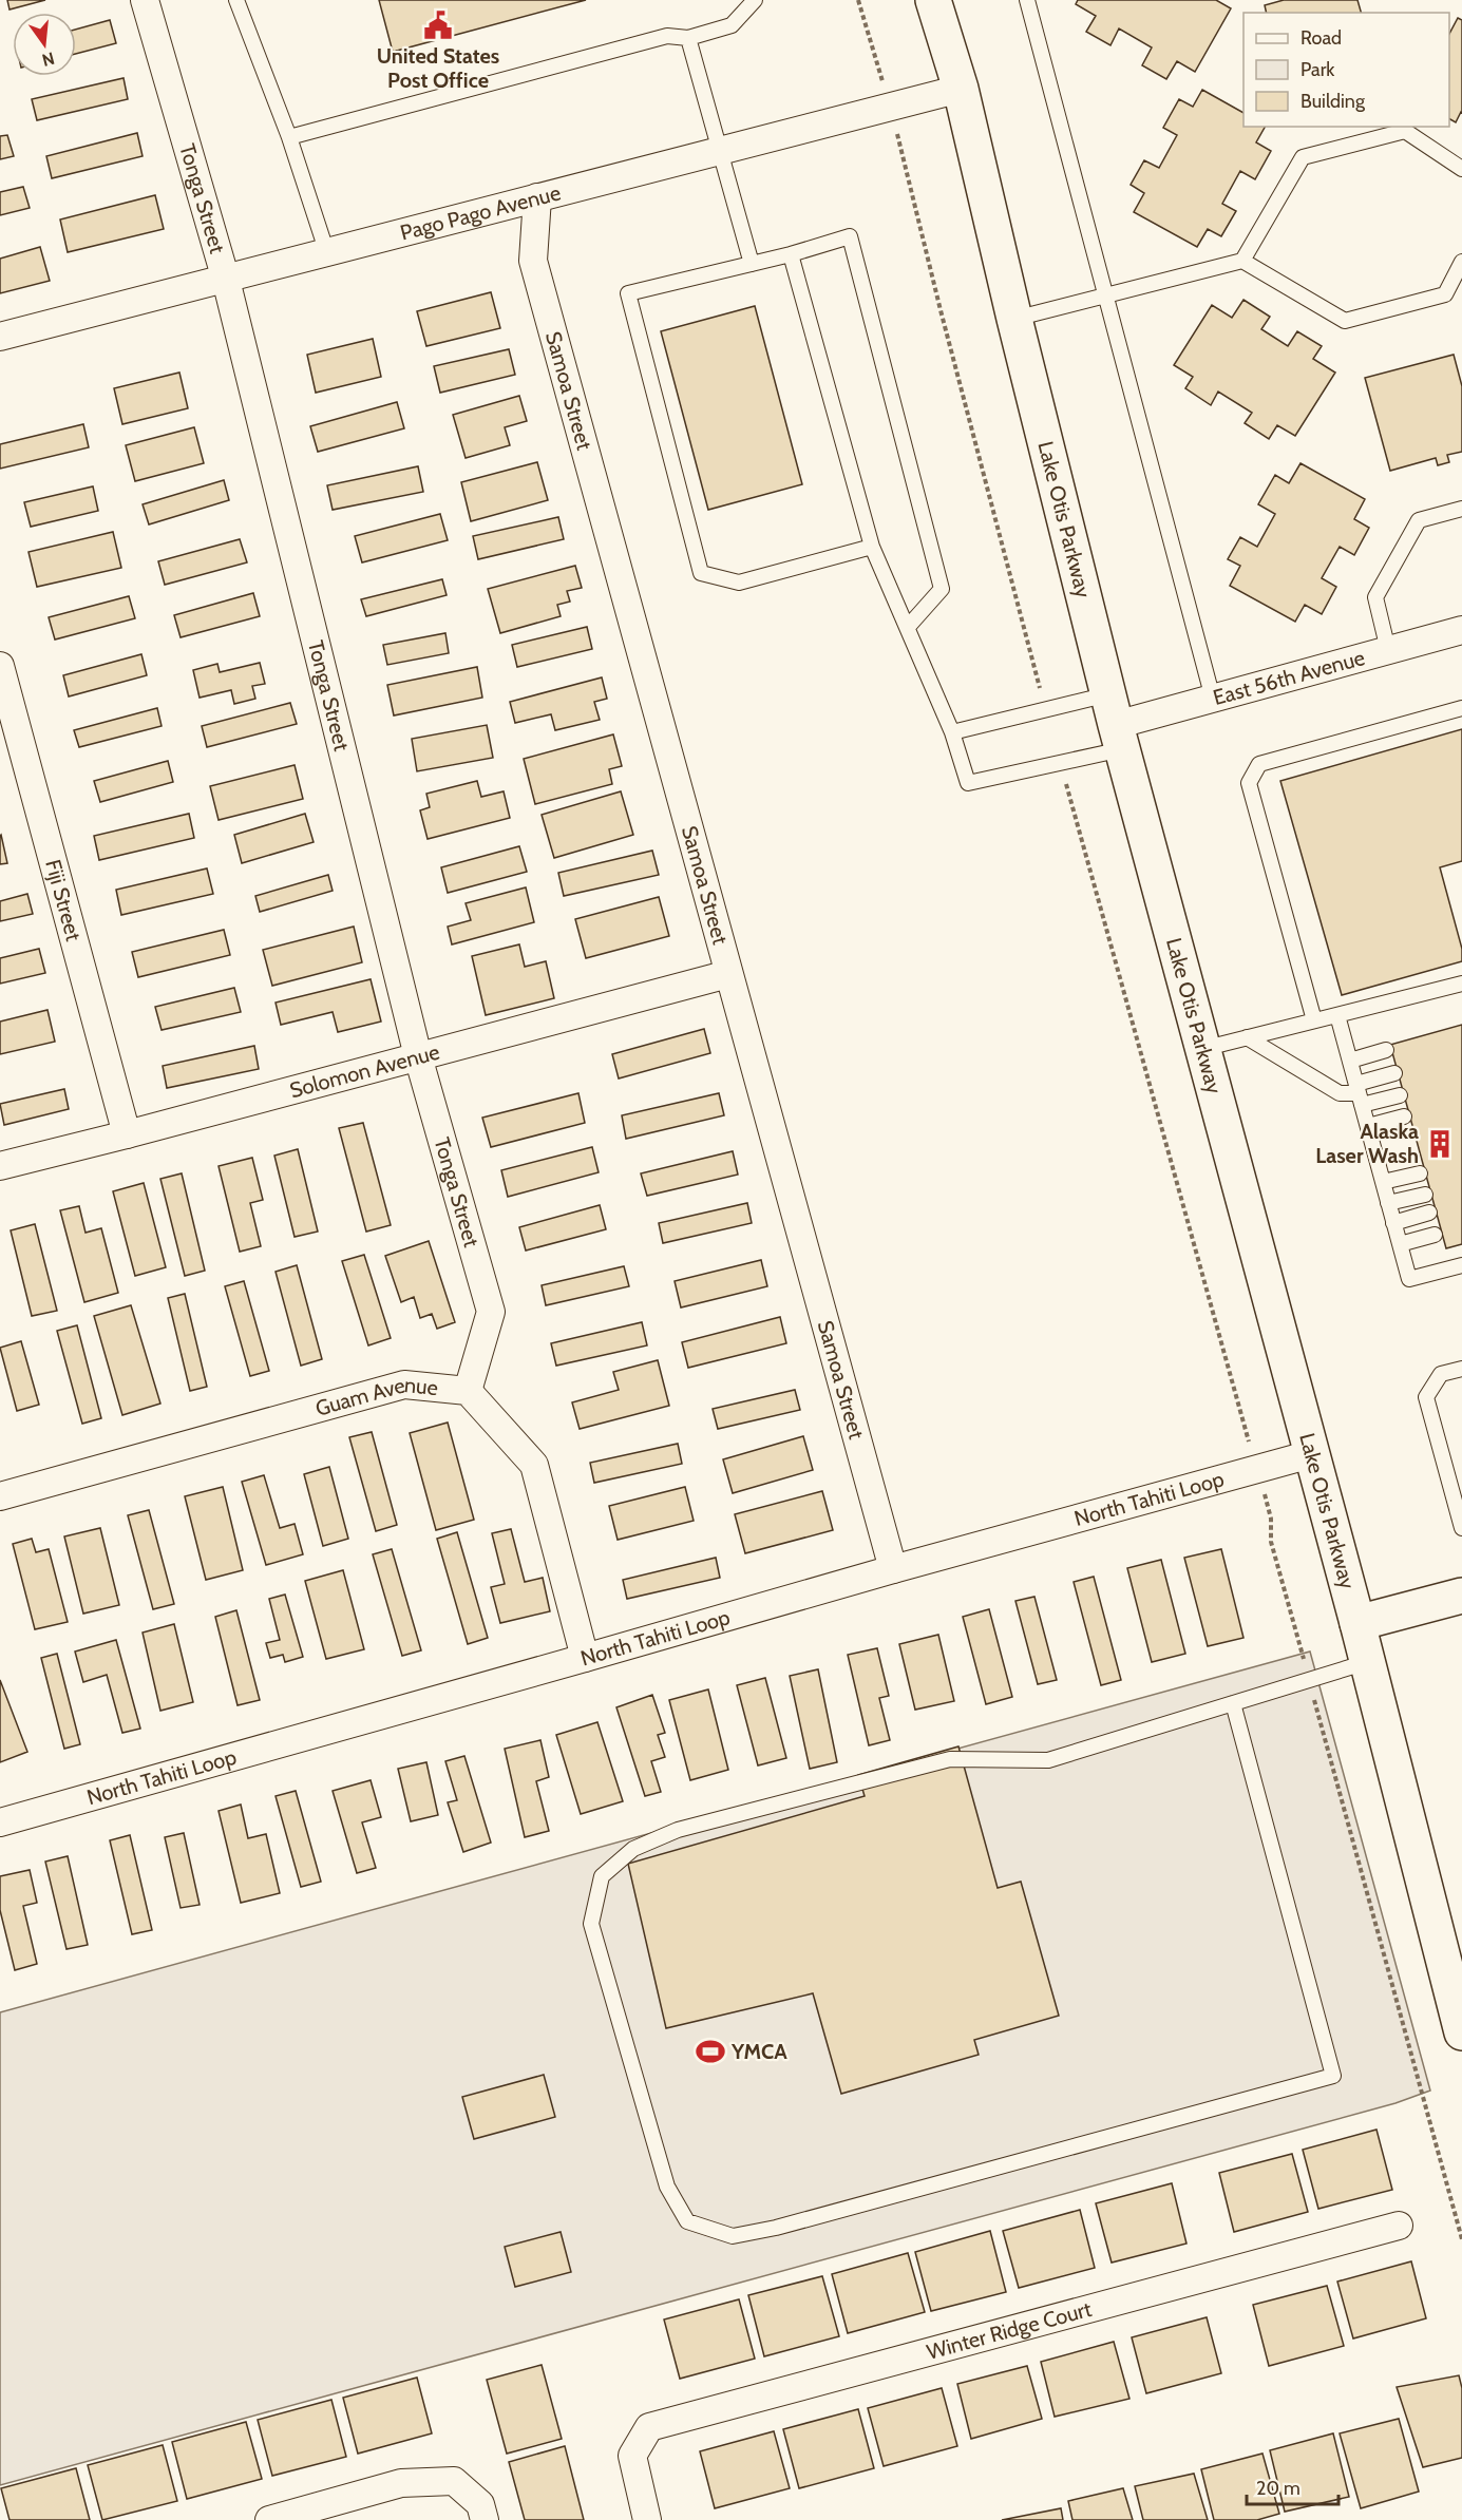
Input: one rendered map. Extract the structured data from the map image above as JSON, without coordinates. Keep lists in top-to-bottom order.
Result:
{
  "streets": {
    "main road": ["Lake Otis Parkway"],
    "street": [
      "Tonga Street",
      "Pago Pago Avenue",
      "Samoa Street",
      "East 56th Avenue",
      "Fiji Street",
      "Solomon Avenue",
      "Guam Avenue",
      "North Tahiti Loop",
      "Winter Ridge Court"
    ]
  },
  "crossings": [
    ["Tonga Street", "Pago Pago Avenue"],
    ["Tonga Street", "Solomon Avenue"],
    ["Tonga Street", "Guam Avenue"],
    ["Pago Pago Avenue", "Samoa Street"],
    ["Pago Pago Avenue", "Lake Otis Parkway"],
    ["Samoa Street", "Solomon Avenue"],
    ["Samoa Street", "North Tahiti Loop"],
    ["Lake Otis Parkway", "East 56th Avenue"],
    ["Lake Otis Parkway", "North Tahiti Loop"],
    ["Fiji Street", "Solomon Avenue"],
    ["Guam Avenue", "North Tahiti Loop"]
  ],
  "places": {
    "public building": ["United States Post Office"],
    "building": ["Alaska Laser Wash"],
    "sports": ["YMCA"]
  },
  "legend": ["Road", "Park", "Building"],
  "scale_bar": "20 m",
  "north": "bottom"
}
